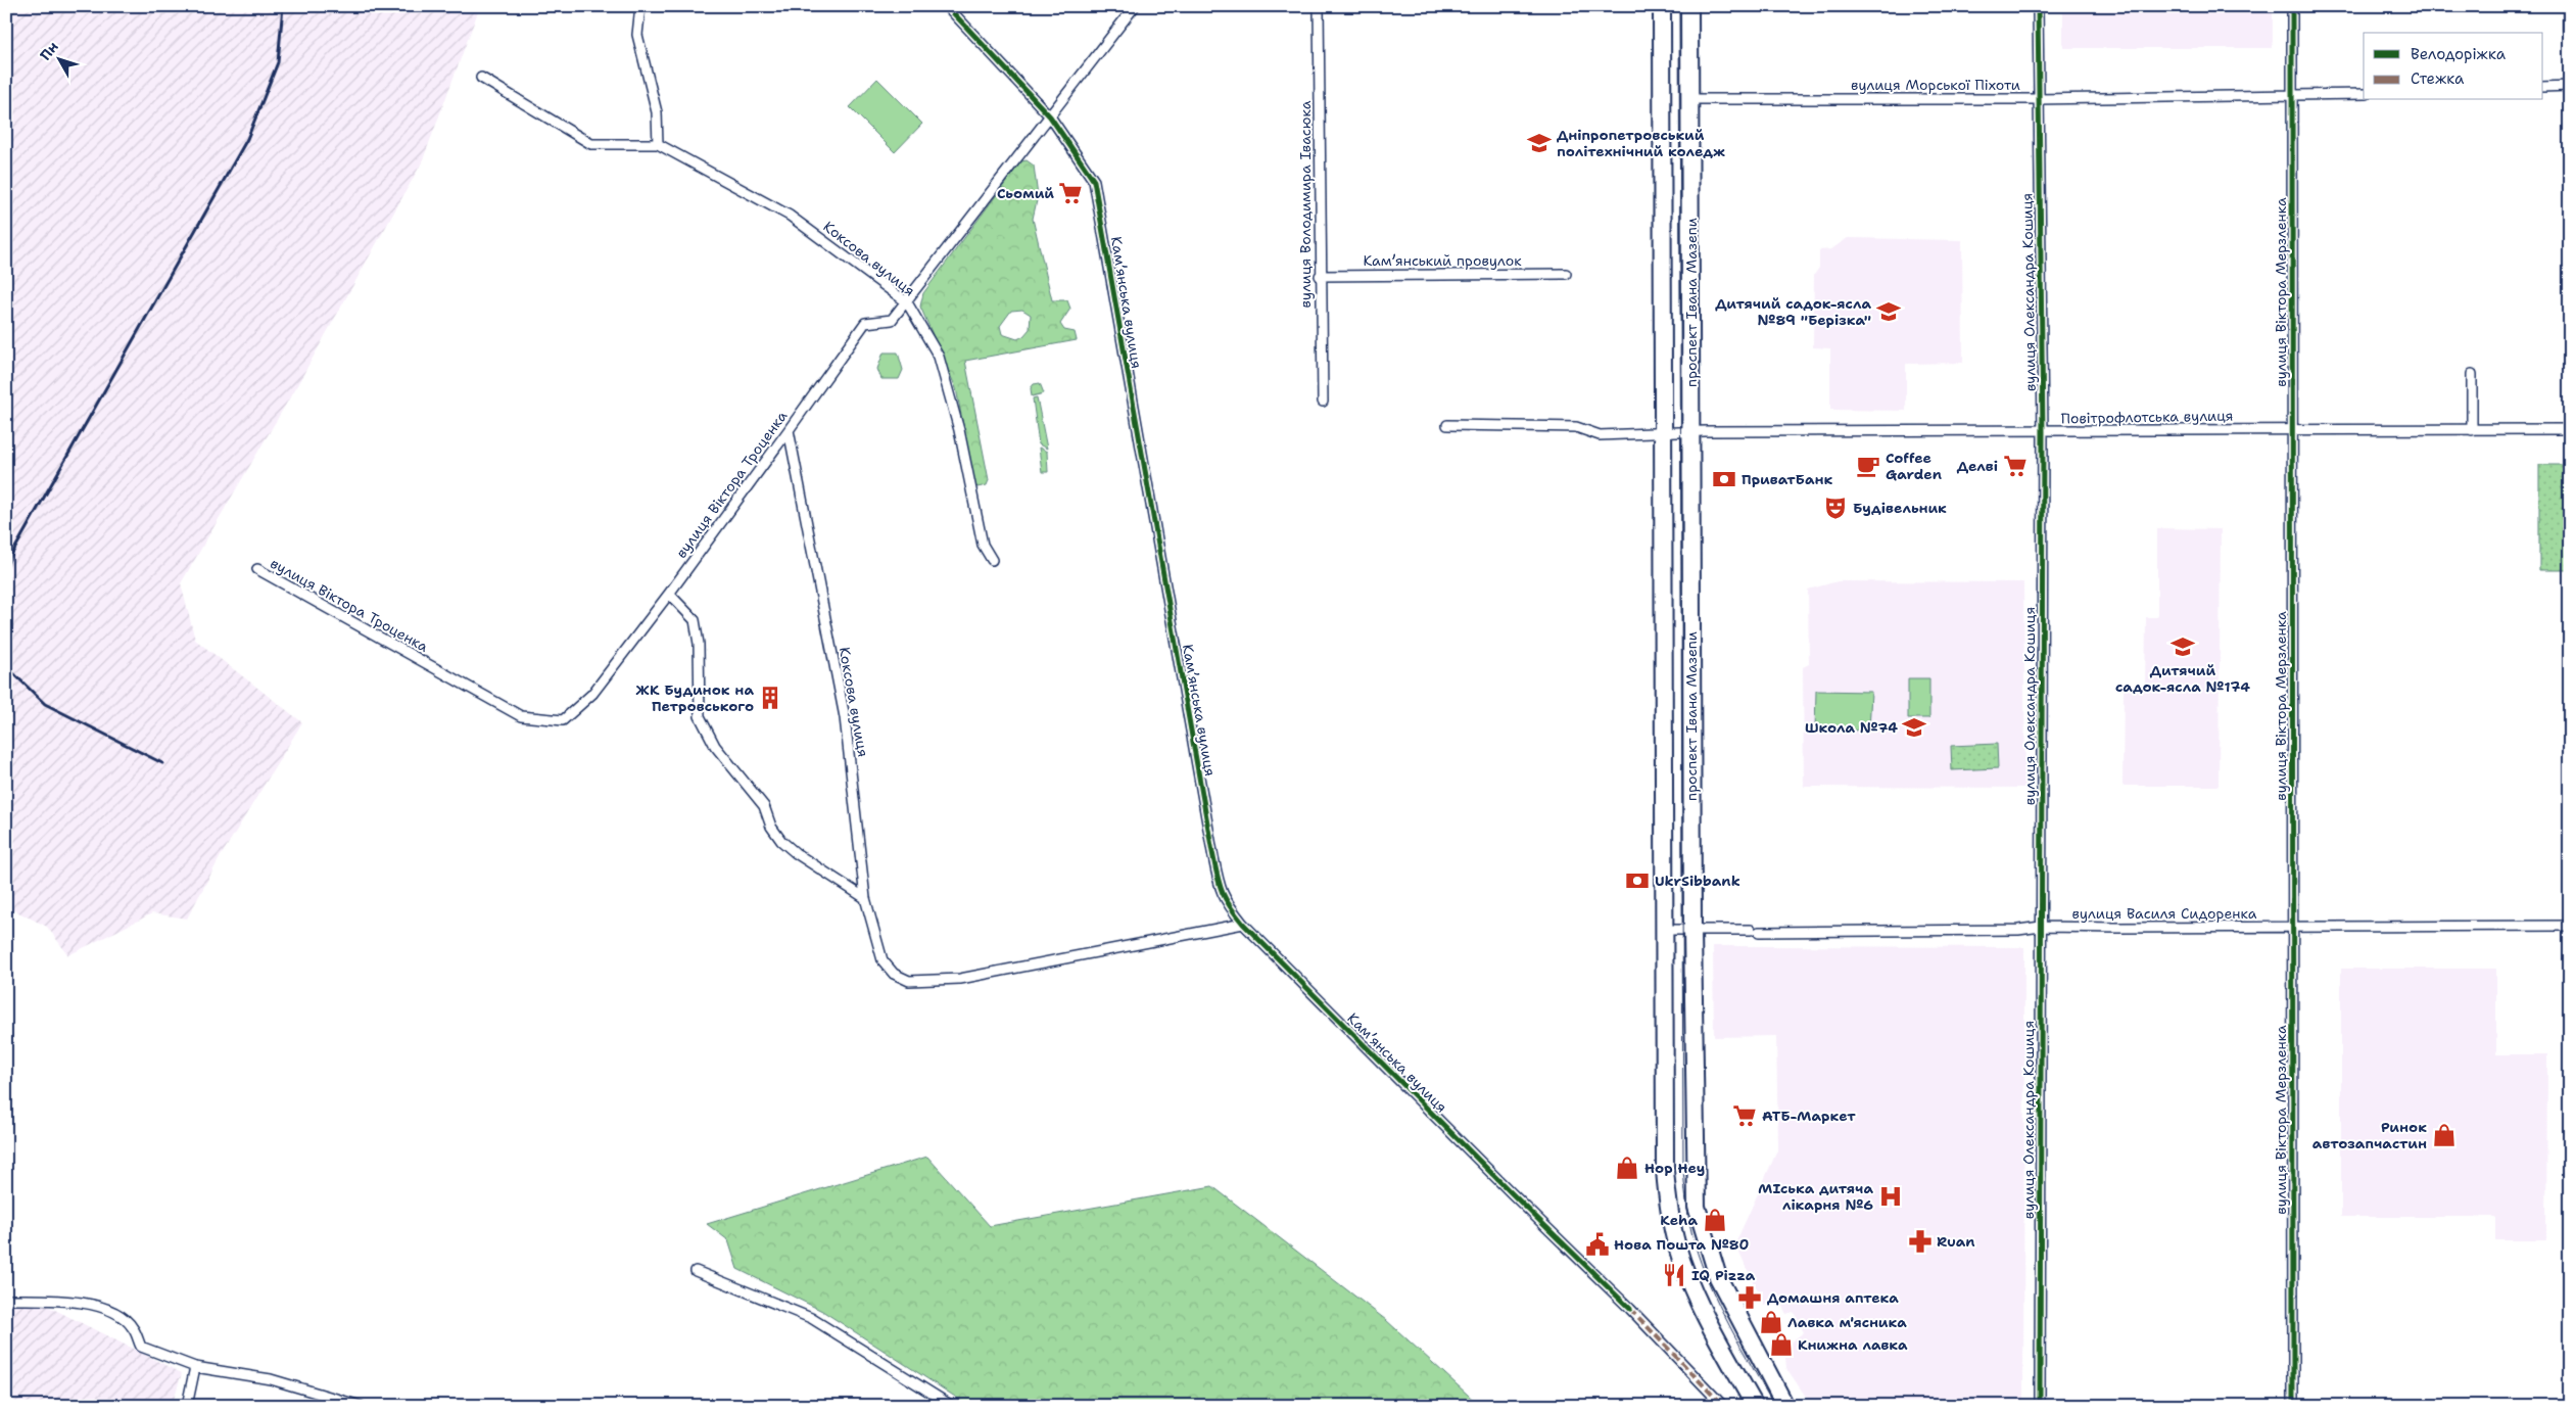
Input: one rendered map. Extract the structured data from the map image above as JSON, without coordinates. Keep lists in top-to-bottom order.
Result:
{
  "streets": {
    "highway": ["проспект Івана Мазепи"],
    "street": [
      "вулиця Морської Піхоти",
      "вулиця Володимира Івасюка",
      "Коксова вулиця",
      "Камʼянський провулок",
      "вулиця Олександра Кошиця",
      "вулиця Віктора Мерзленка",
      "Камʼянська вулиця",
      "Повітрофлотська вулиця",
      "вулиця Віктора Троценка",
      "вулиця Василя Сидоренка"
    ]
  },
  "crossings": [
    ["вулиця Морської Піхоти", "вулиця Олександра Кошиця"],
    ["вулиця Морської Піхоти", "вулиця Віктора Мерзленка"],
    ["вулиця Морської Піхоти", "проспект Івана Мазепи"],
    ["вулиця Володимира Івасюка", "Камʼянський провулок"],
    ["Коксова вулиця", "Камʼянська вулиця"],
    ["Коксова вулиця", "вулиця Віктора Троценка"],
    ["вулиця Олександра Кошиця", "Повітрофлотська вулиця"],
    ["вулиця Олександра Кошиця", "вулиця Василя Сидоренка"],
    ["вулиця Віктора Мерзленка", "Повітрофлотська вулиця"],
    ["вулиця Віктора Мерзленка", "вулиця Василя Сидоренка"],
    ["Камʼянська вулиця", "вулиця Віктора Троценка"],
    ["проспект Івана Мазепи", "Повітрофлотська вулиця"],
    ["проспект Івана Мазепи", "вулиця Василя Сидоренка"]
  ],
  "places": {
    "school or university": [
      "Дніпропетровський політехнічний коледж",
      "Дитячий садок-ясла №89 \"Берізка\"",
      "Дитячий садок-ясла №174",
      "Школа №74"
    ],
    "supermarket": ["Сьомий", "Делві", "АТБ-Маркет"],
    "cafe": ["Coffee Garden"],
    "bank": ["ПриватБанк", "UkrSibbank"],
    "theatre": ["Будівельник"],
    "building": ["ЖК Будинок на Петровського"],
    "shop": [
      "Ринок автозапчастин",
      "Hop Hey",
      "Keha",
      "Лавка м'ясника",
      "Книжна лавка"
    ],
    "hospital": ["МІська дитяча лікарня №6"],
    "pharmacy": ["Ruan", "Домашня аптека"],
    "public building": ["Нова Пошта №80"],
    "restaurant": ["IQ Pizza"]
  },
  "legend": ["Велодоріжка", "Стежка"],
  "north": "top left"
}
